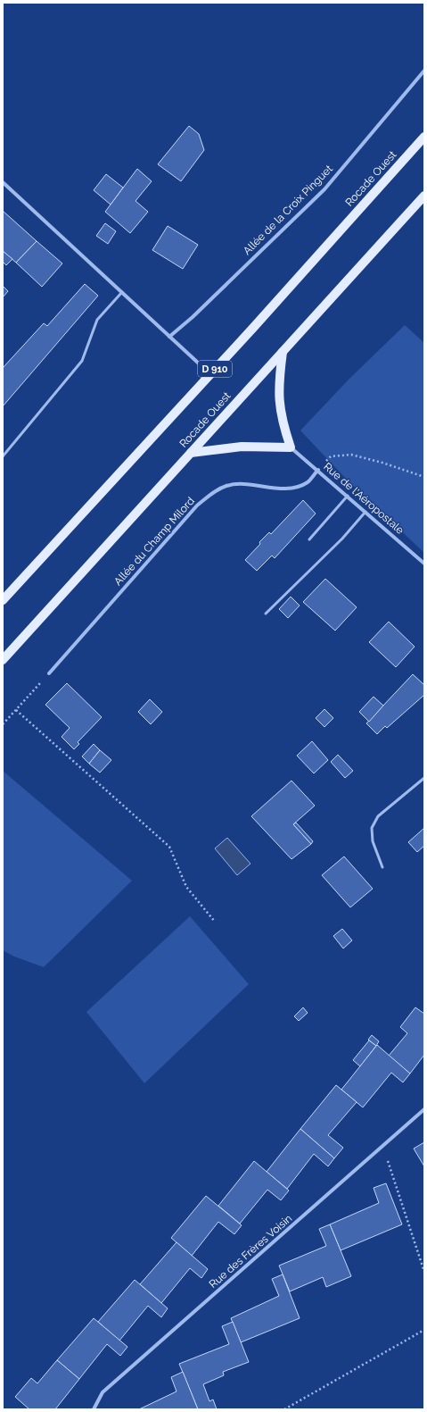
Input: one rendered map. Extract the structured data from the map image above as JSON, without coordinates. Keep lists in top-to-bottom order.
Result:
{
  "streets": {
    "main road": ["Rocade Ouest", "D 910"],
    "street": [
      "Allée de la Croix Pinguet",
      "Rue de l'Aéropostale",
      "Allée du Champ Milord",
      "Rue des Frères Voisin"
    ]
  },
  "crossings": [
    ["Rue de l'Aéropostale", "Allée du Champ Milord"]
  ]
}
